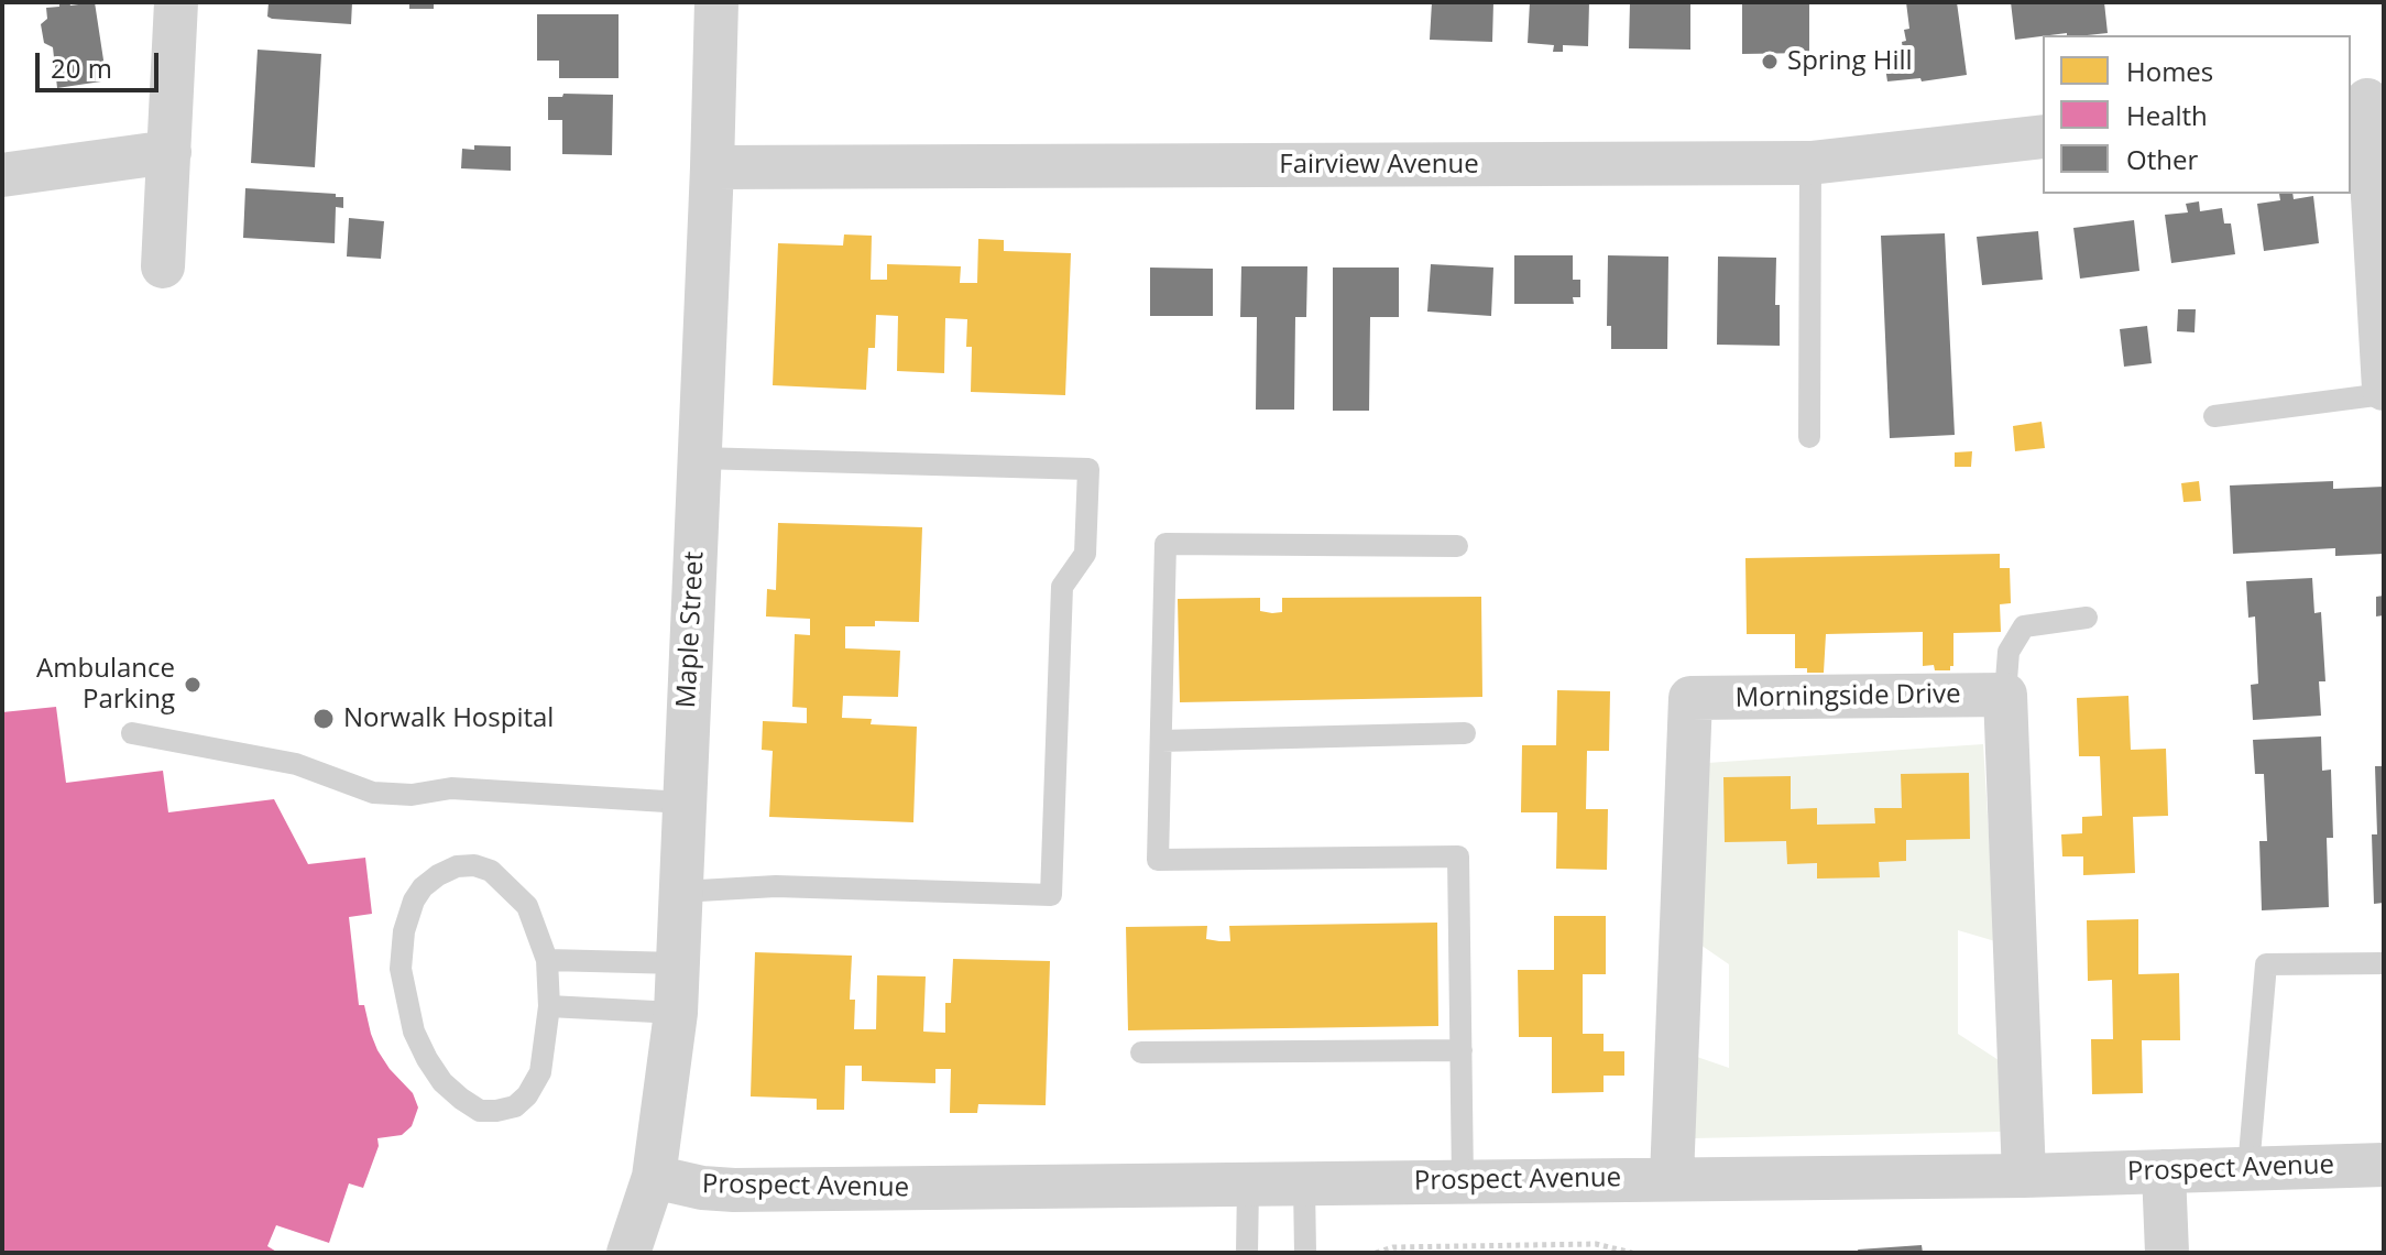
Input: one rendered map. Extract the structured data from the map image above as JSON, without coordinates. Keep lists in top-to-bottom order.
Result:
{
  "streets": {
    "street": [
      "Fairview Avenue",
      "Maple Street",
      "Morningside Drive",
      "Prospect Avenue"
    ]
  },
  "crossings": [
    ["Fairview Avenue", "Maple Street"],
    ["Maple Street", "Prospect Avenue"],
    ["Morningside Drive", "Prospect Avenue"]
  ],
  "places": ["Spring Hill", "Ambulance Parking", "Norwalk Hospital"],
  "legend": ["Homes", "Health", "Other"],
  "scale_bar": "20 m"
}
